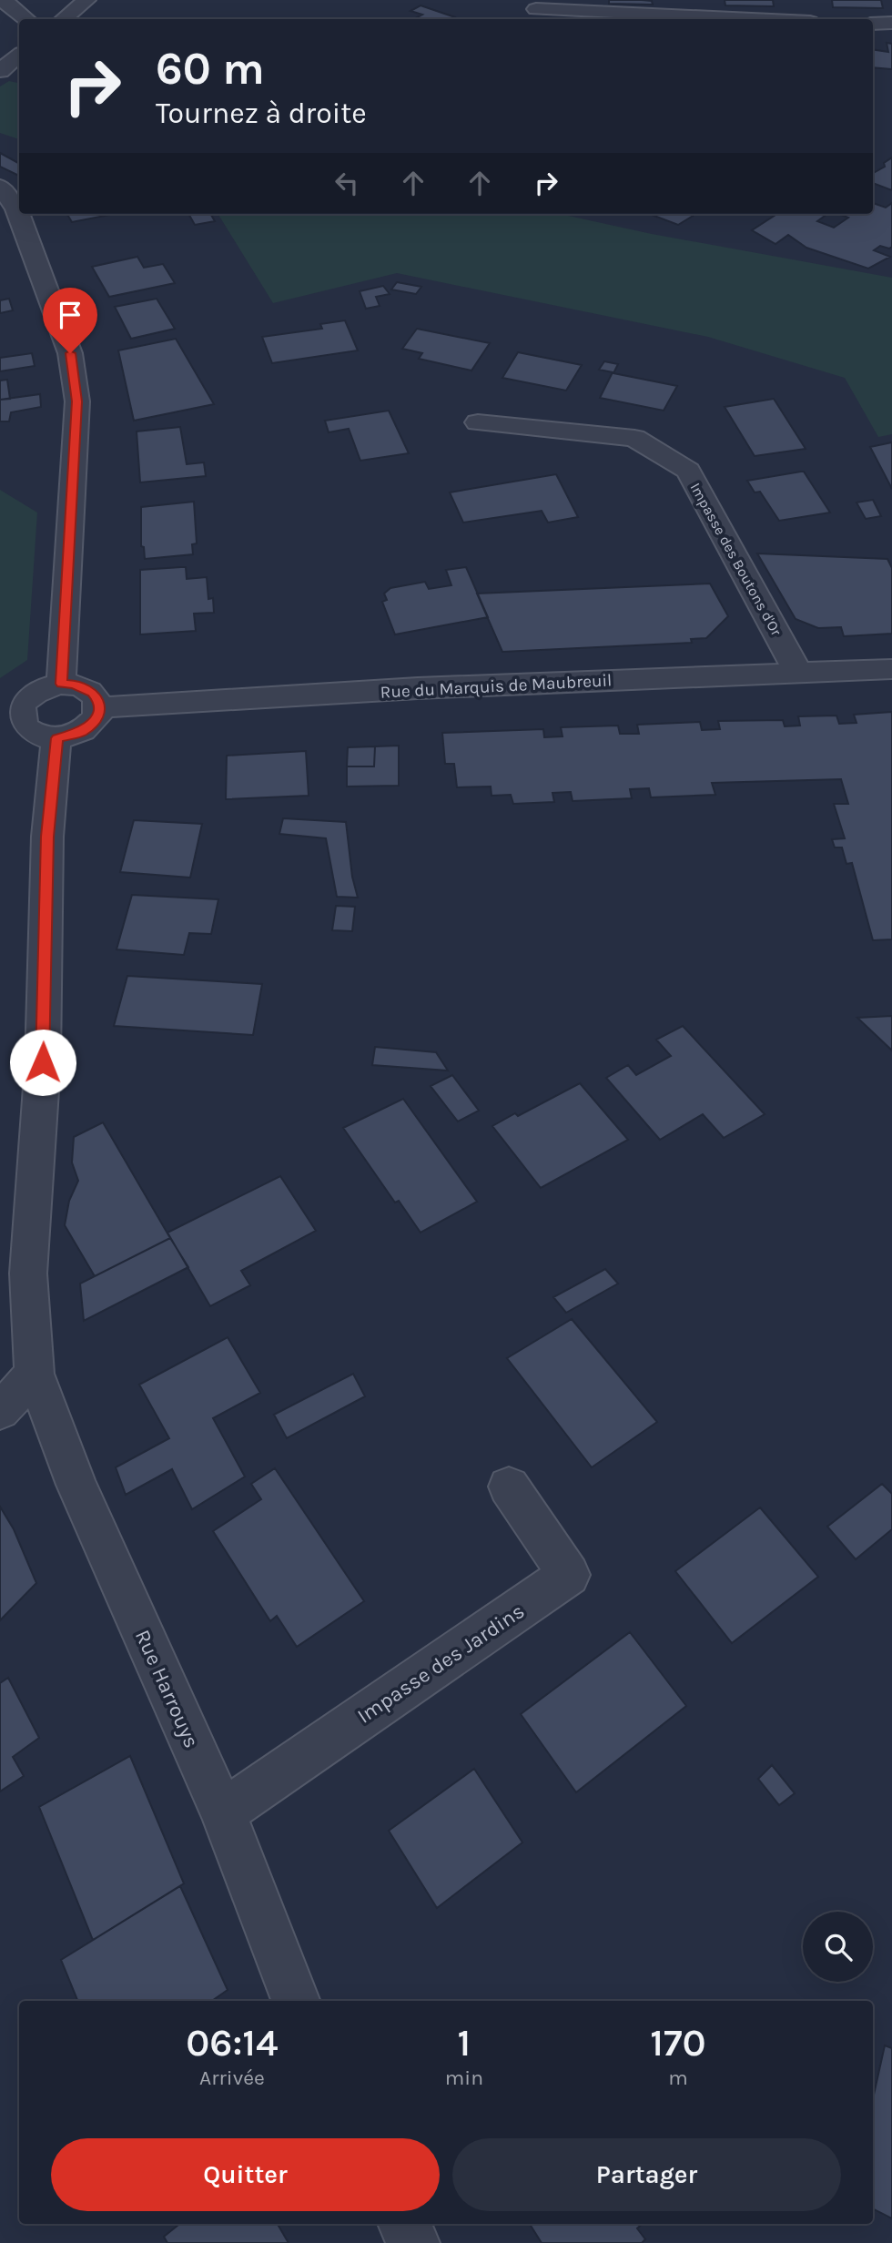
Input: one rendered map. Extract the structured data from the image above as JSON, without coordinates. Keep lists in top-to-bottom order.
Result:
{
  "streets": {
    "street": [
      "Impasse des Boutons d'Or",
      "Rue du Marquis de Maubreuil",
      "Impasse des Jardins",
      "Rue Harrouys"
    ]
  },
  "crossings": [
    ["Impasse des Boutons d'Or", "Rue du Marquis de Maubreuil"],
    ["Impasse des Jardins", "Rue Harrouys"]
  ],
  "page": {
    "turn": ["60 m", "Tournez à droite"],
    "eta": [
      "06:14",
      "Arrivée",
      "1",
      "min",
      "170",
      "m"
    ],
    "buttons": ["Quitter", "Partager"]
  }
}
